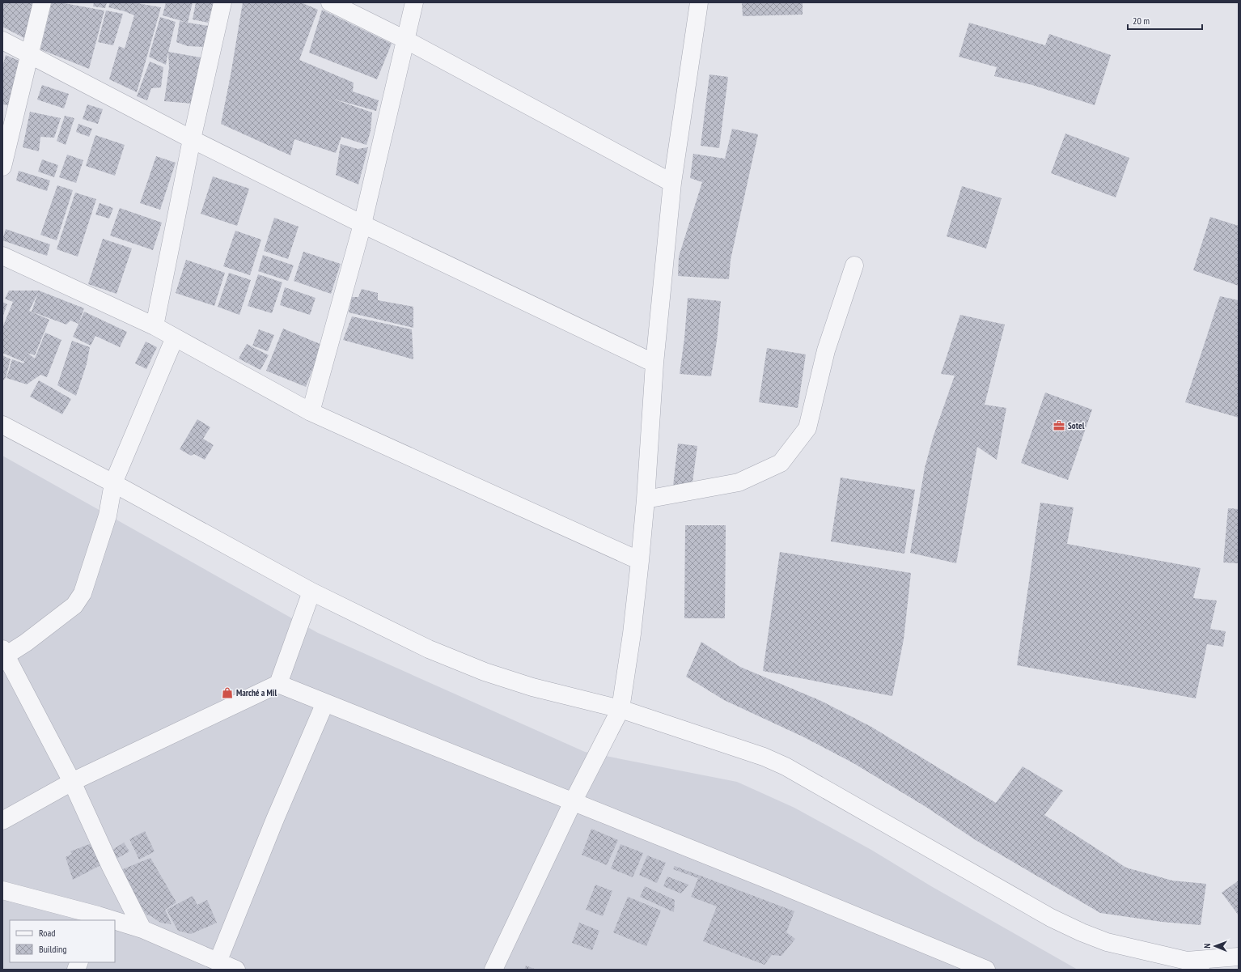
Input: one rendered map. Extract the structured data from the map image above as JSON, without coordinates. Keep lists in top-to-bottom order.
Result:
{
  "places": {
    "office": ["Sotel"],
    "shop": ["Marché a Mil"]
  },
  "legend": ["Road", "Building"],
  "scale_bar": "20 m",
  "north": "left"
}
